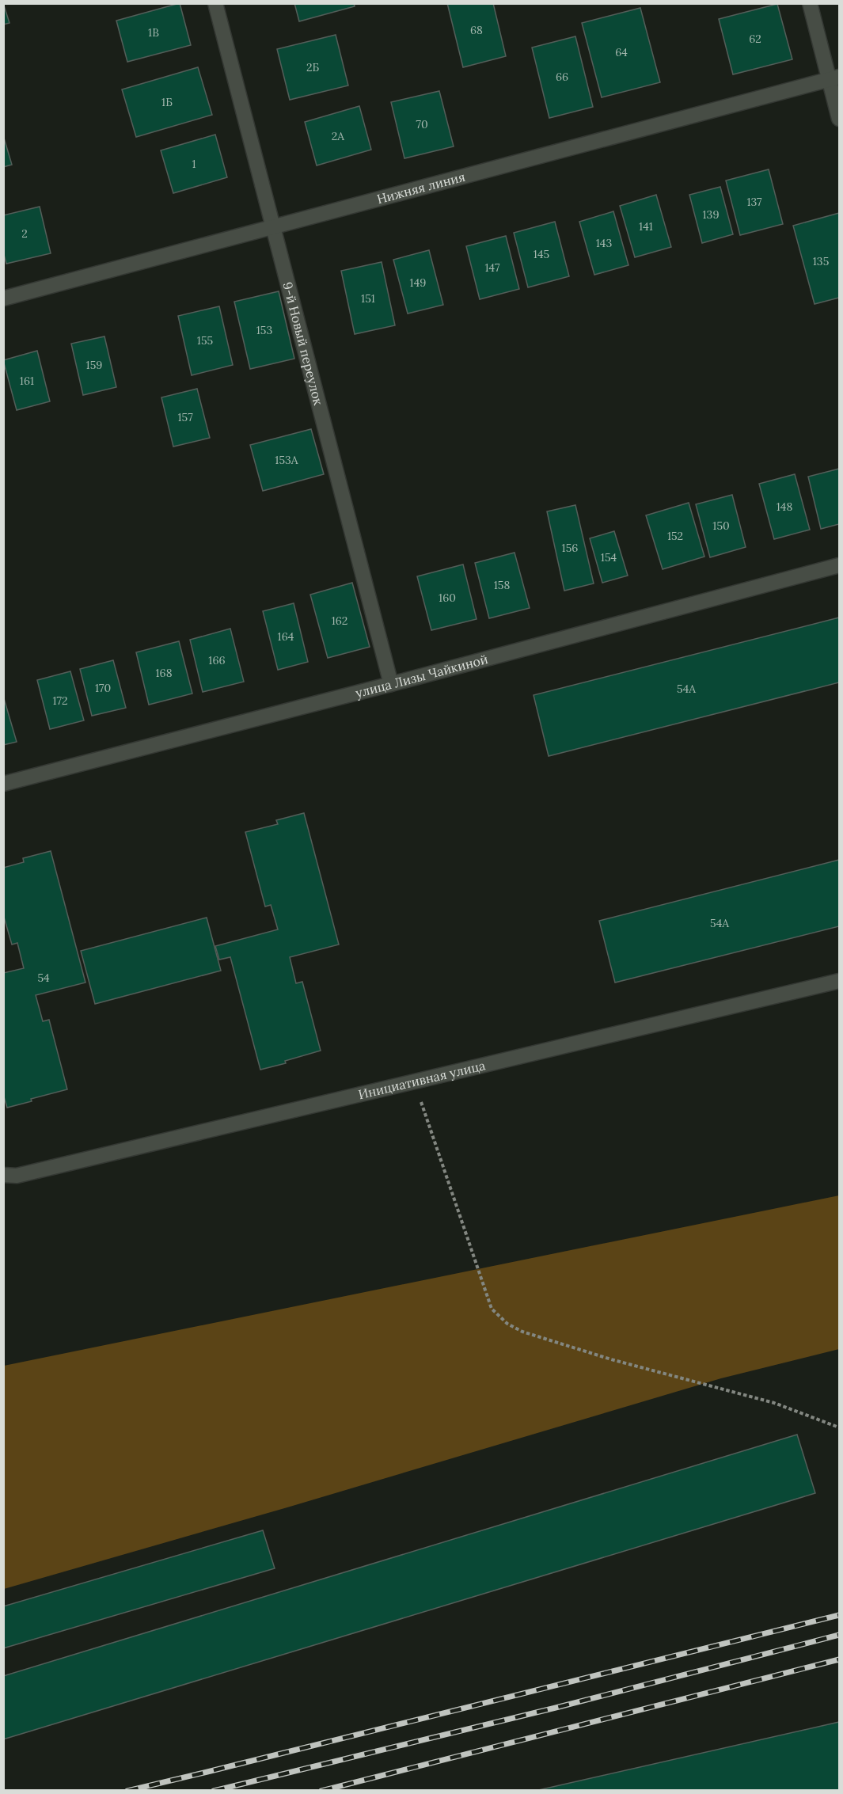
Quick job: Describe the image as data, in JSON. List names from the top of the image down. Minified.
{"streets":{"street":["Нижняя линия","9-й Новый переулок","улица Лизы Чайкиной","Инициативная улица"]},"crossings":[["Нижняя линия","9-й Новый переулок"],["9-й Новый переулок","улица Лизы Чайкиной"]],"house_numbers":["68","1В","62","64","2Б","66","1Б","70","2А","1","137","139","141","2","143","145","135","147","149","151","153","155","159","161","157","153А","148","150","152","156","154","158","160","162","164","166","168","170","54А","172","54А","54"]}
